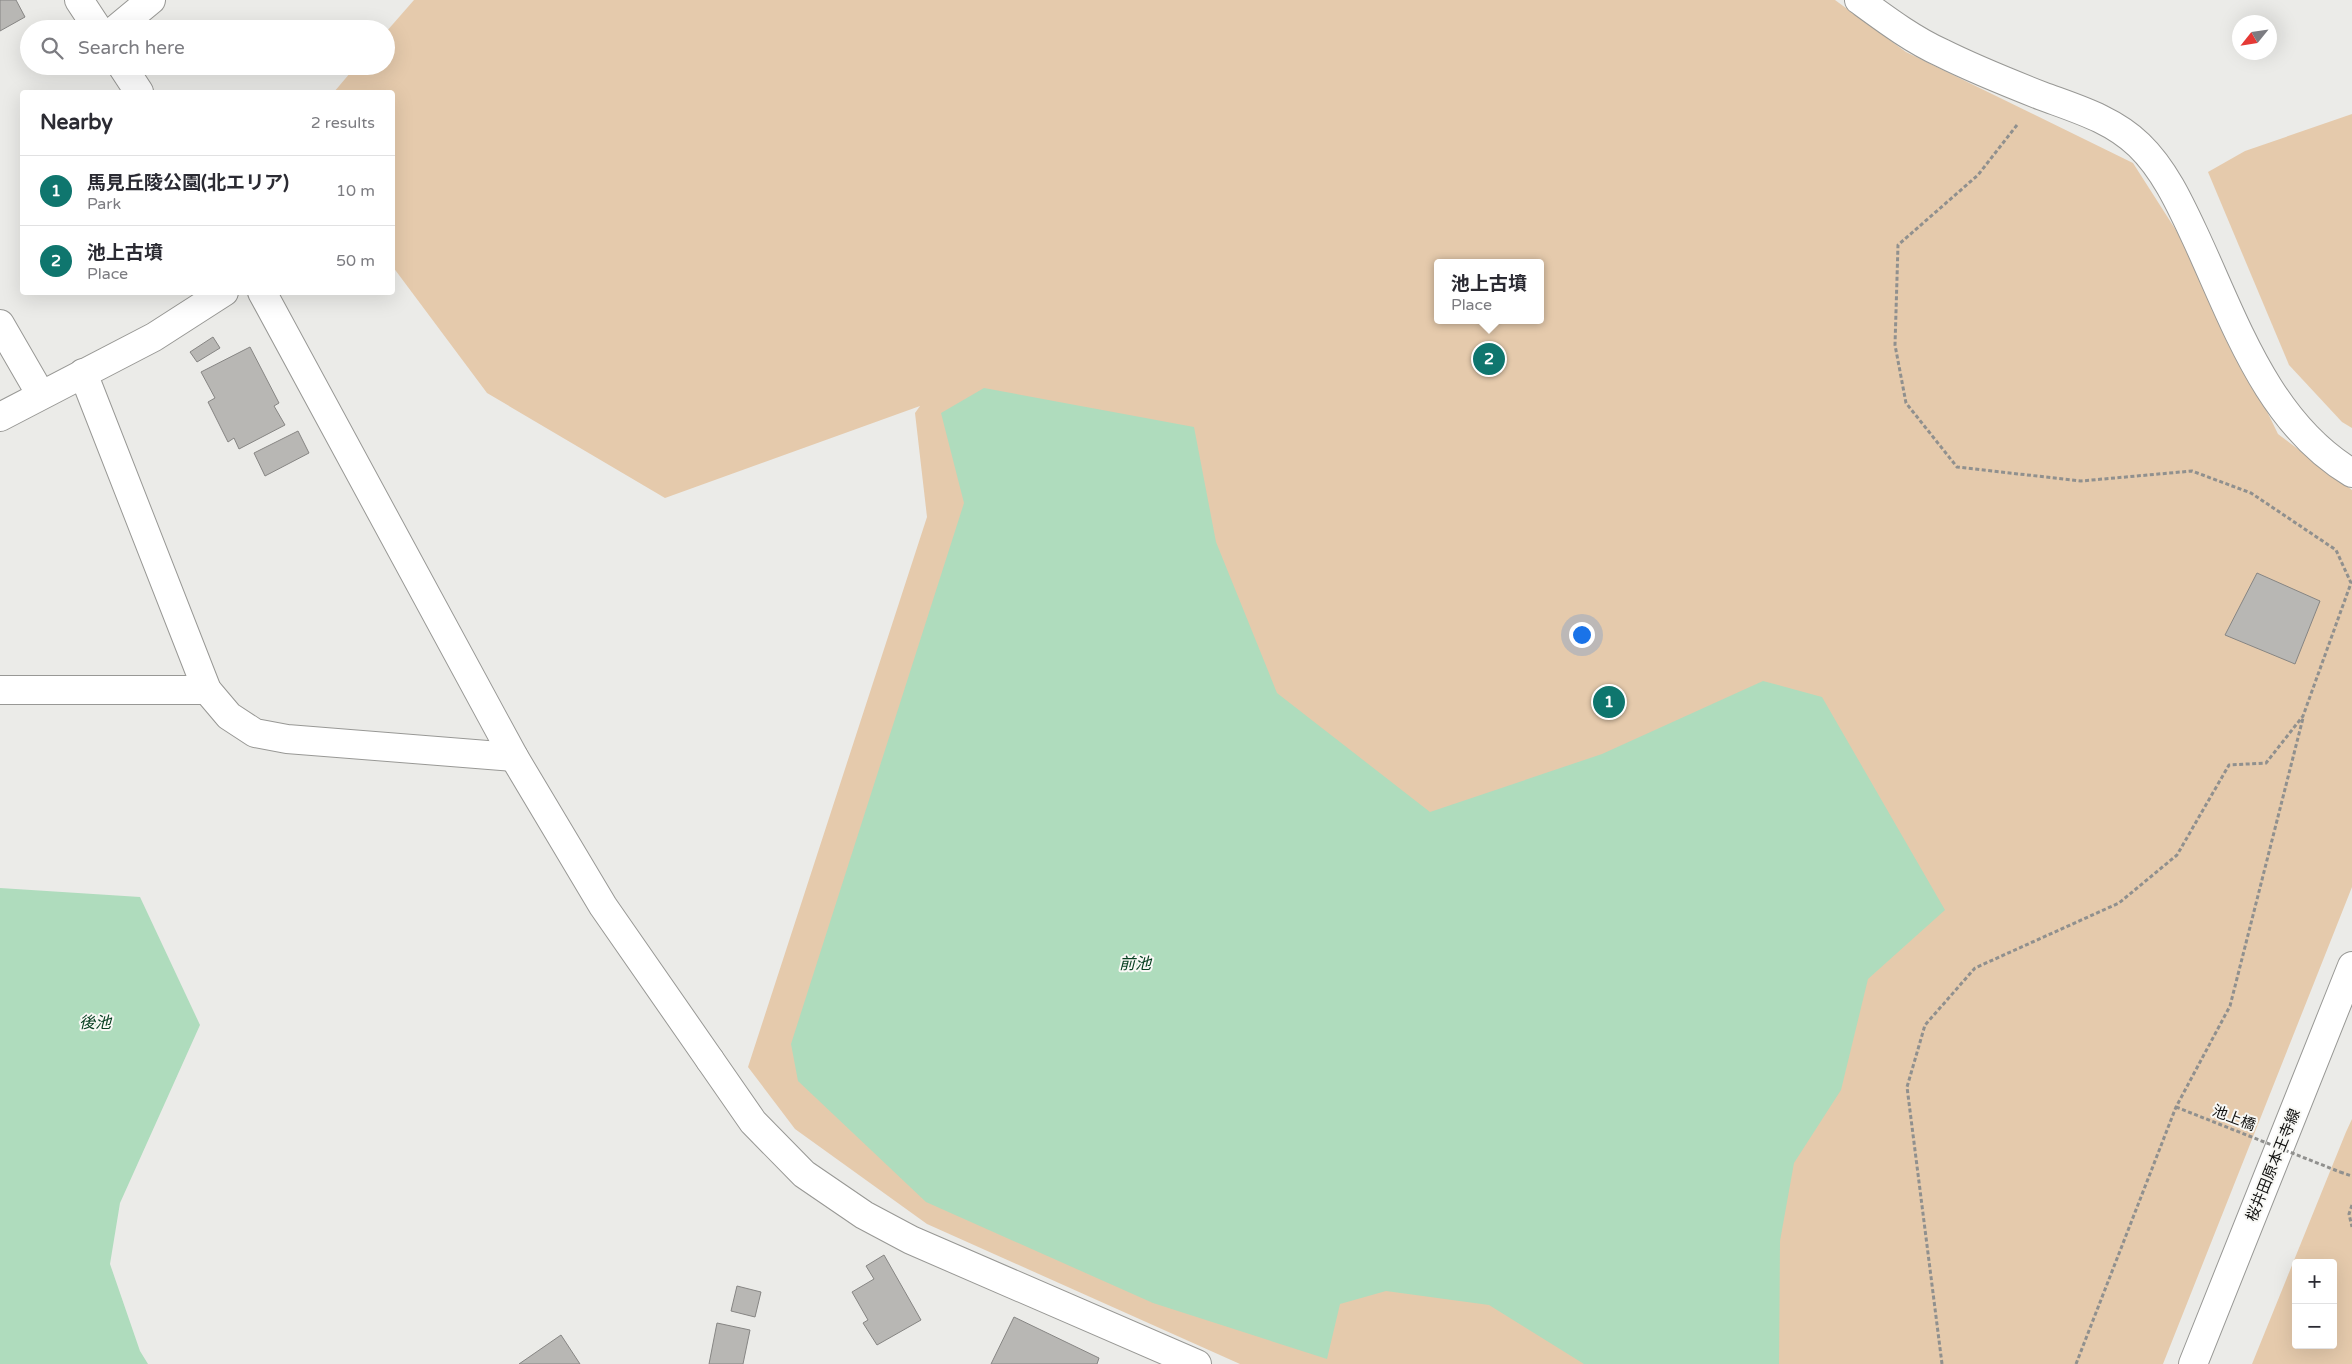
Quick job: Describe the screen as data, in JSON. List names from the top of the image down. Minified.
{"streets":{"street":["桜井田原本王寺線"],"path":["池上橋"]},"water":["前池","後池"],"north":"bottom left","page":{"search":"Search here","heading":["Nearby","2 results"],"list":[{"mark":"1","name":"馬見丘陵公園(北エリア)","note":"Park","value":"10 m"},{"mark":"2","name":"池上古墳","note":"Place","value":"50 m"}],"popup":["池上古墳","Place"],"pins":["2","1"],"map_buttons":["+","−"]}}
